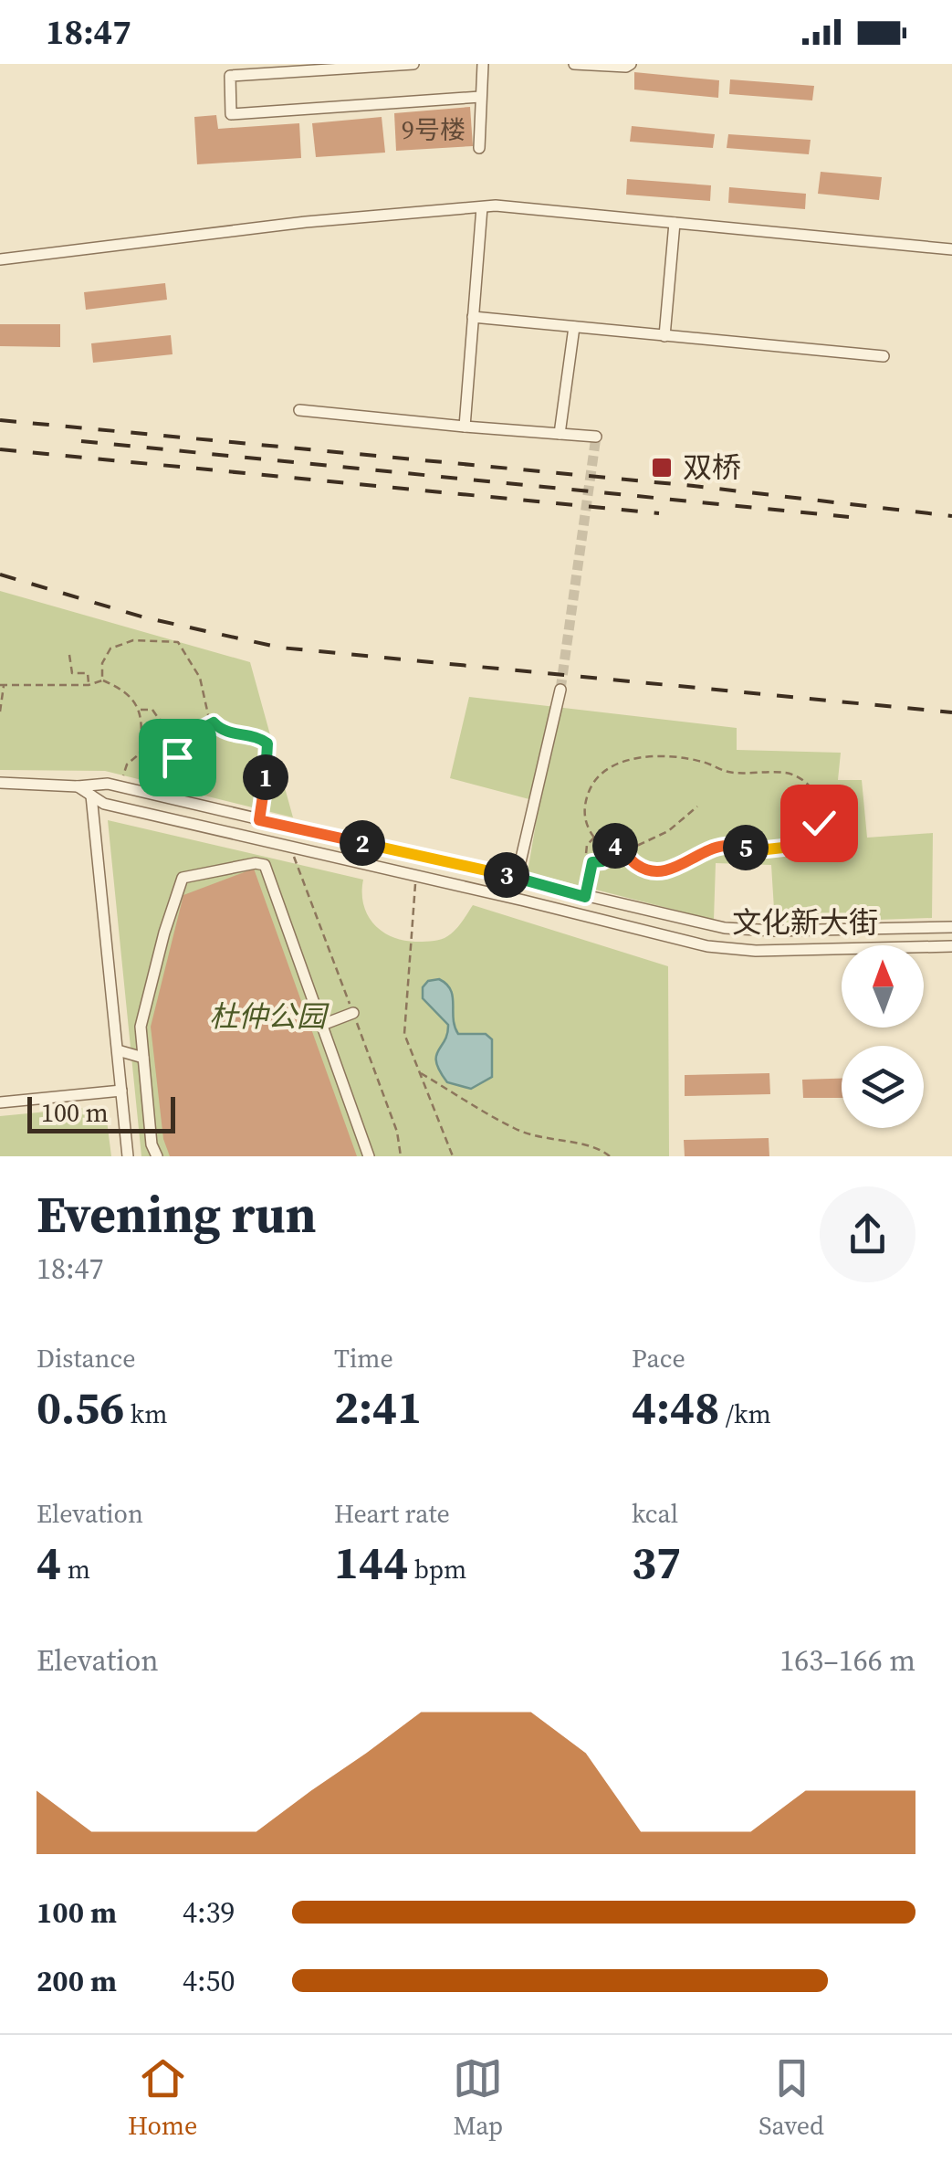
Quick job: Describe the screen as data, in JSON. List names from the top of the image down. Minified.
{"streets":{"street":["文化新大街"]},"parks":["杜仲公园"],"places":{"transit":["双桥"]},"house_numbers":["9号楼"],"scale_bar":"100 m","north":"top","page":{"status":"18:47","pins":["1","2","4","5","3"],"scale":"100 m","heading":["Evening run","18:47"],"stats":[["Distance","0.56 km"],["Time","2:41"],["Pace","4:48 /km"],["Elevation","4 m"],["Heart rate","144 bpm"],["kcal","37"]],"chart":["Elevation","163–166 m"],"list":[{"name":"100 m","note":"4:39"},{"name":"200 m","note":"4:50"}],"tabs":["Home","Map","Saved"]}}
